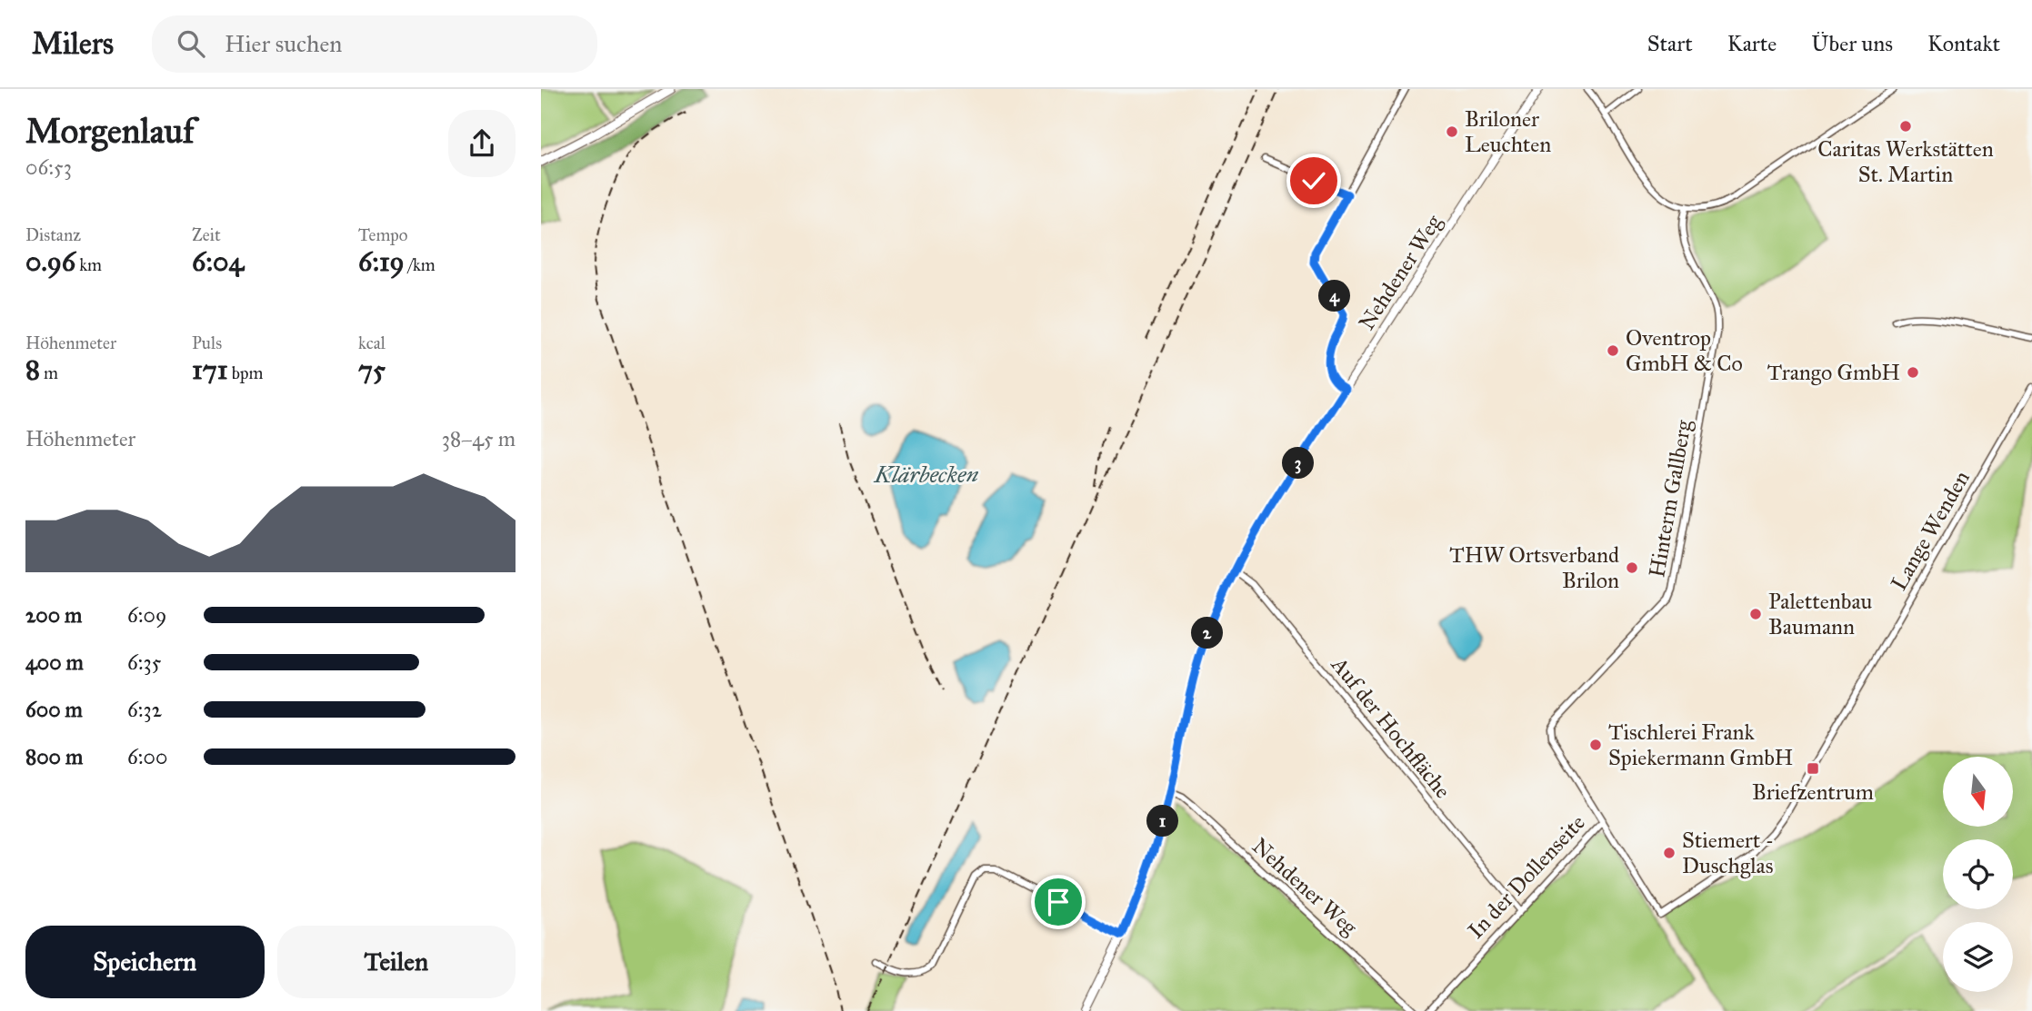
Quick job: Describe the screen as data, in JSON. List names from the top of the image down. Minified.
{"streets":{"street":["Nehdener Weg","Hinterm Gallberg","Lange Wenden","Auf der Hochfläche","In der Dollenseite"]},"crossings":[["Nehdener Weg","Auf der Hochfläche"],["Hinterm Gallberg","In der Dollenseite"],["Lange Wenden","In der Dollenseite"],["Auf der Hochfläche","In der Dollenseite"]],"water":["Klärbecken"],"places":{"other":["Caritas Werkstätten St. Martin","Briloner Leuchten","Oventrop GmbH & Co","Trango GmbH","THW Ortsverband Brilon","Palettenbau Baumann","Tischlerei Frank Spiekermann GmbH","Stiemert - Duschglas"],"transit":["Briefzentrum"]},"north":"bottom","page":{"header":"Milers","search":"Hier suchen","nav":["Start","Karte","Über uns","Kontakt"],"heading":["Morgenlauf","06:53"],"stats":[["Distanz","0.96 km"],["Zeit","6:04"],["Tempo","6:19 /km"],["Höhenmeter","8 m"],["Puls","171 bpm"],["kcal","75"]],"pins":["4","3","2","1"],"chart":["Höhenmeter","38–45 m"],"list":[{"name":"200 m","note":"6:09"},{"name":"400 m","note":"6:35"},{"name":"600 m","note":"6:32"},{"name":"800 m","note":"6:00"}],"buttons":["Speichern","Teilen"]}}
